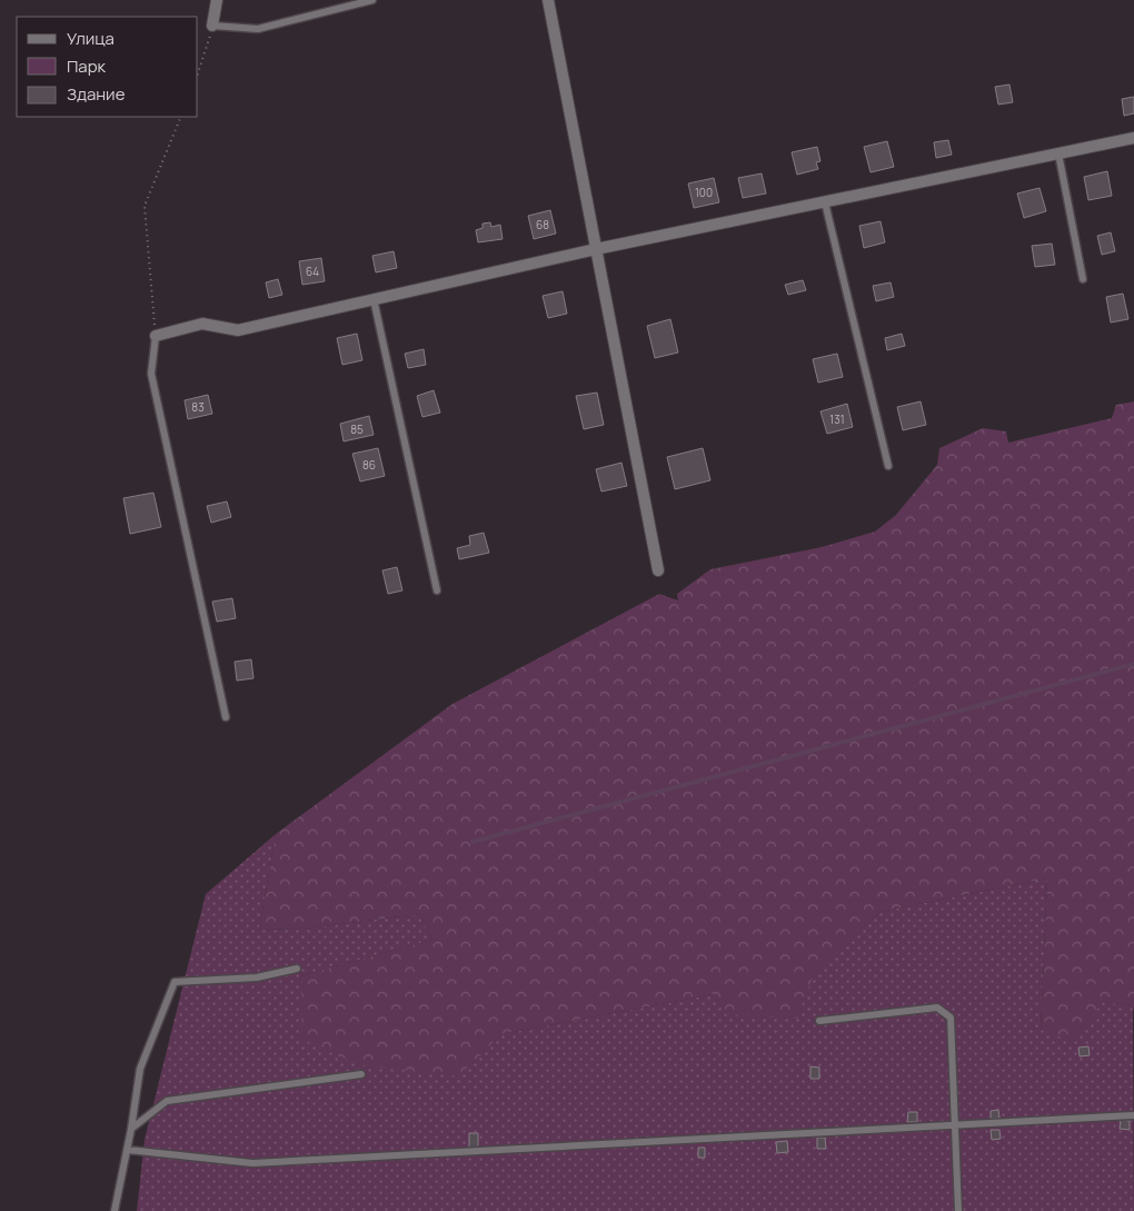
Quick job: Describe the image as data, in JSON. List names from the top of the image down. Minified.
{"house_numbers":["100","68","64","83","131","85","86"],"legend":["Улица","Парк","Здание"]}
